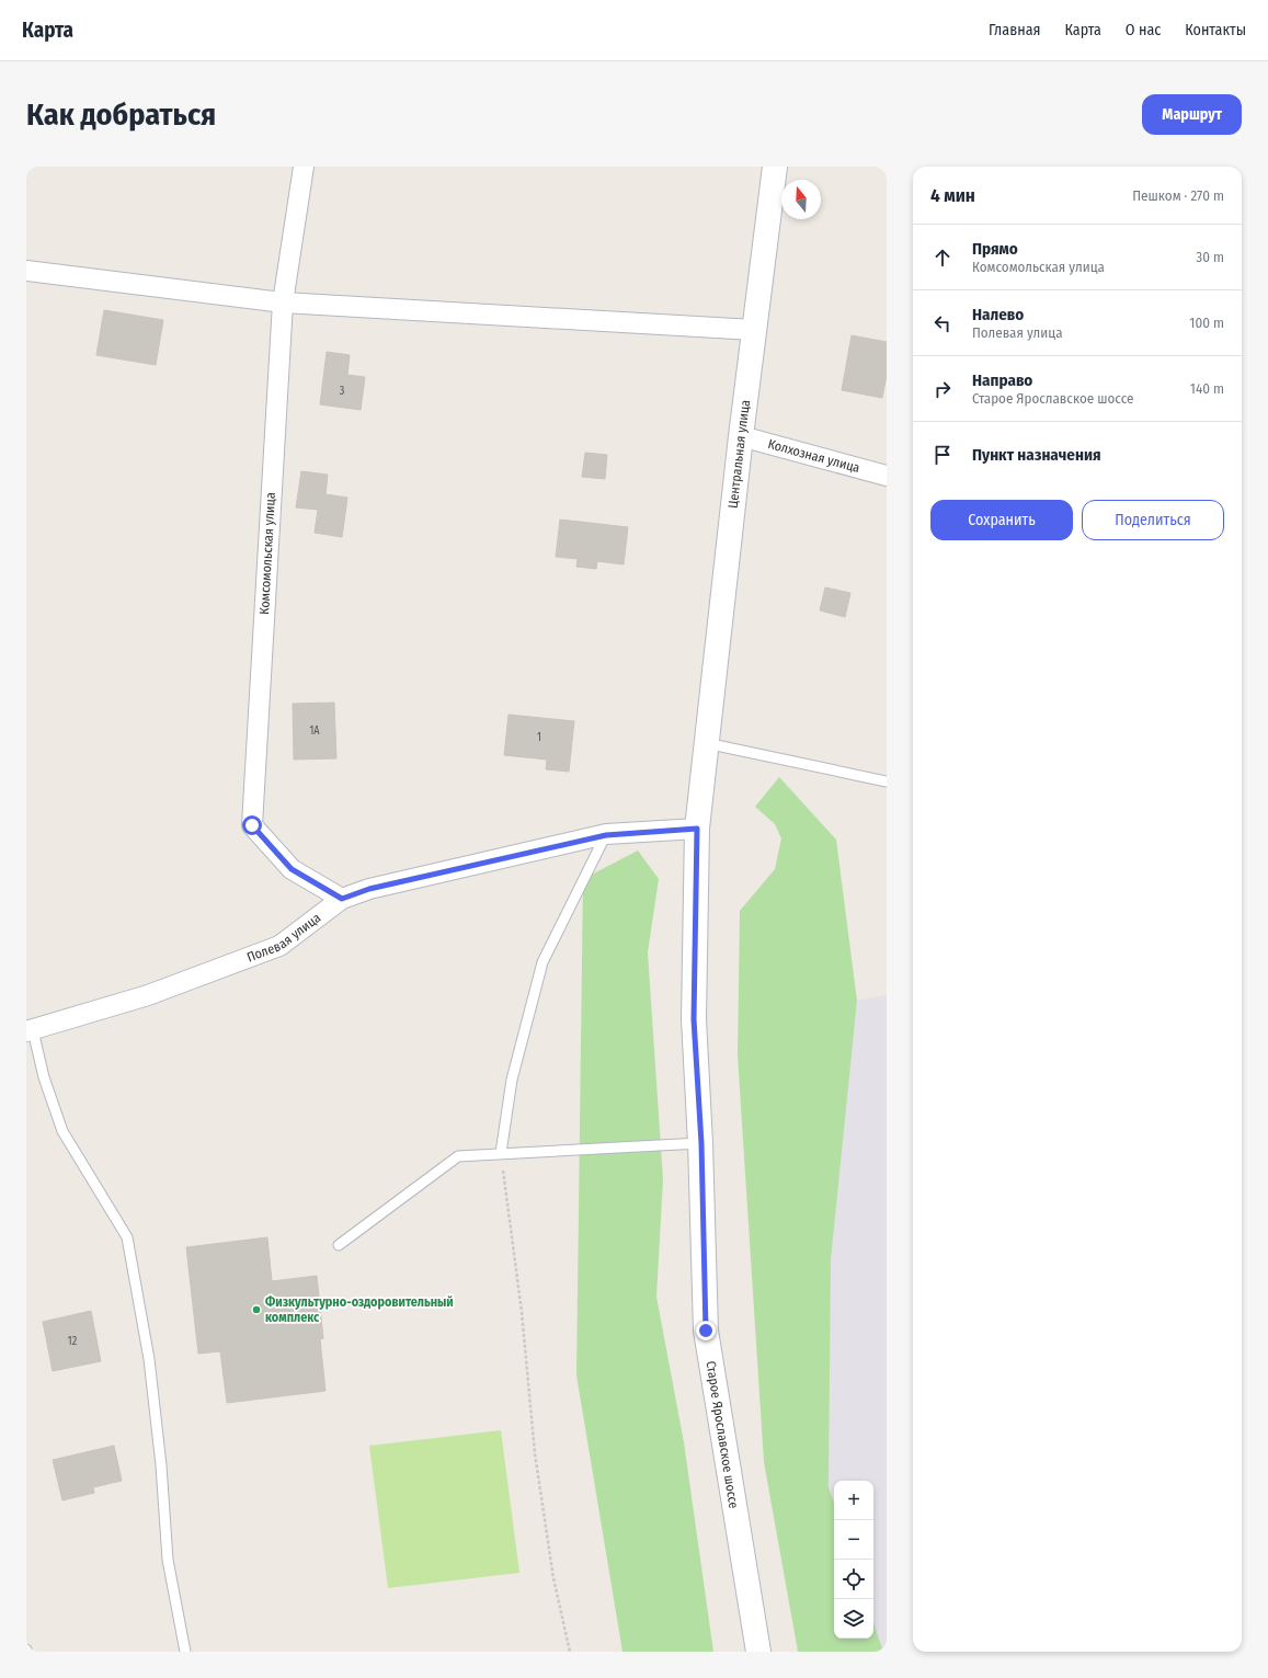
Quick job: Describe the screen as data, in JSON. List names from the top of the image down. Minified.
{"streets":{"main road":["Центральная улица","Старое Ярославское шоссе"],"street":["Колхозная улица","Комсомольская улица","Полевая улица"]},"crossings":[["Центральная улица","Колхозная улица"],["Центральная улица","Старое Ярославское шоссе"],["Комсомольская улица","Полевая улица"],["Полевая улица","Старое Ярославское шоссе"]],"places":["Физкультурно-оздоровительный комплекс"],"house_numbers":["3","1А","1","12"],"north":"top","page":{"header":"Карта","nav":["Главная","Карта","О нас","Контакты"],"buttons":["Маршрут",["Сохранить","Поделиться"]],"title":"Как добраться","heading":["4 мин","Пешком · 270 m"],"list":[["Прямо","Комсомольская улица","30 m"],["Налево","Полевая улица","100 m"],["Направо","Старое Ярославское шоссе","140 m"],"Пункт назначения"],"map_buttons":["+","−"]}}
